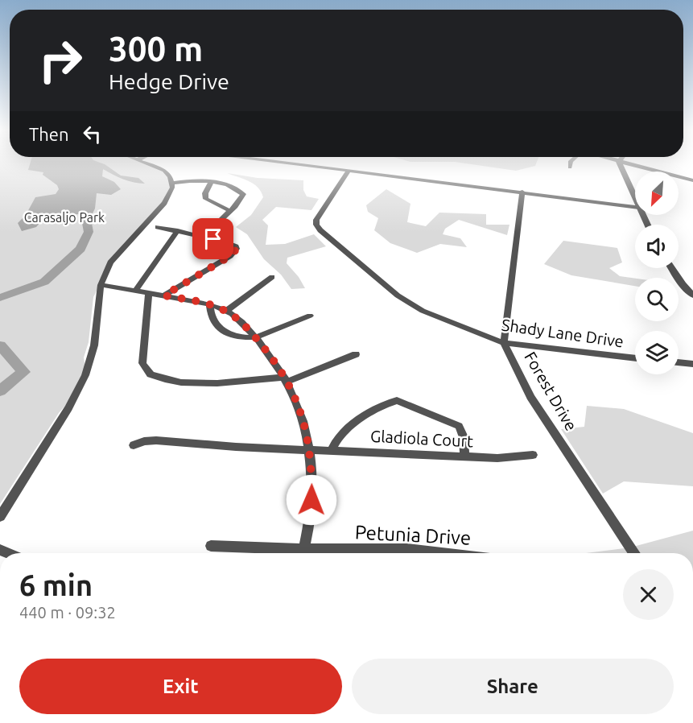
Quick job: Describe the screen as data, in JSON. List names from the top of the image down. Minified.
{"streets":{"street":["Shady Lane Drive","Forest Drive","Gladiola Court","Petunia Drive"]},"crossings":[["Shady Lane Drive","Forest Drive"]],"parks":["Carasaljo Park"],"north":"bottom left","page":{"turn":["300 m","Hedge Drive"],"then":"Then","heading":["6 min","440 m · 09:32"],"buttons":["Exit","Share"]}}
